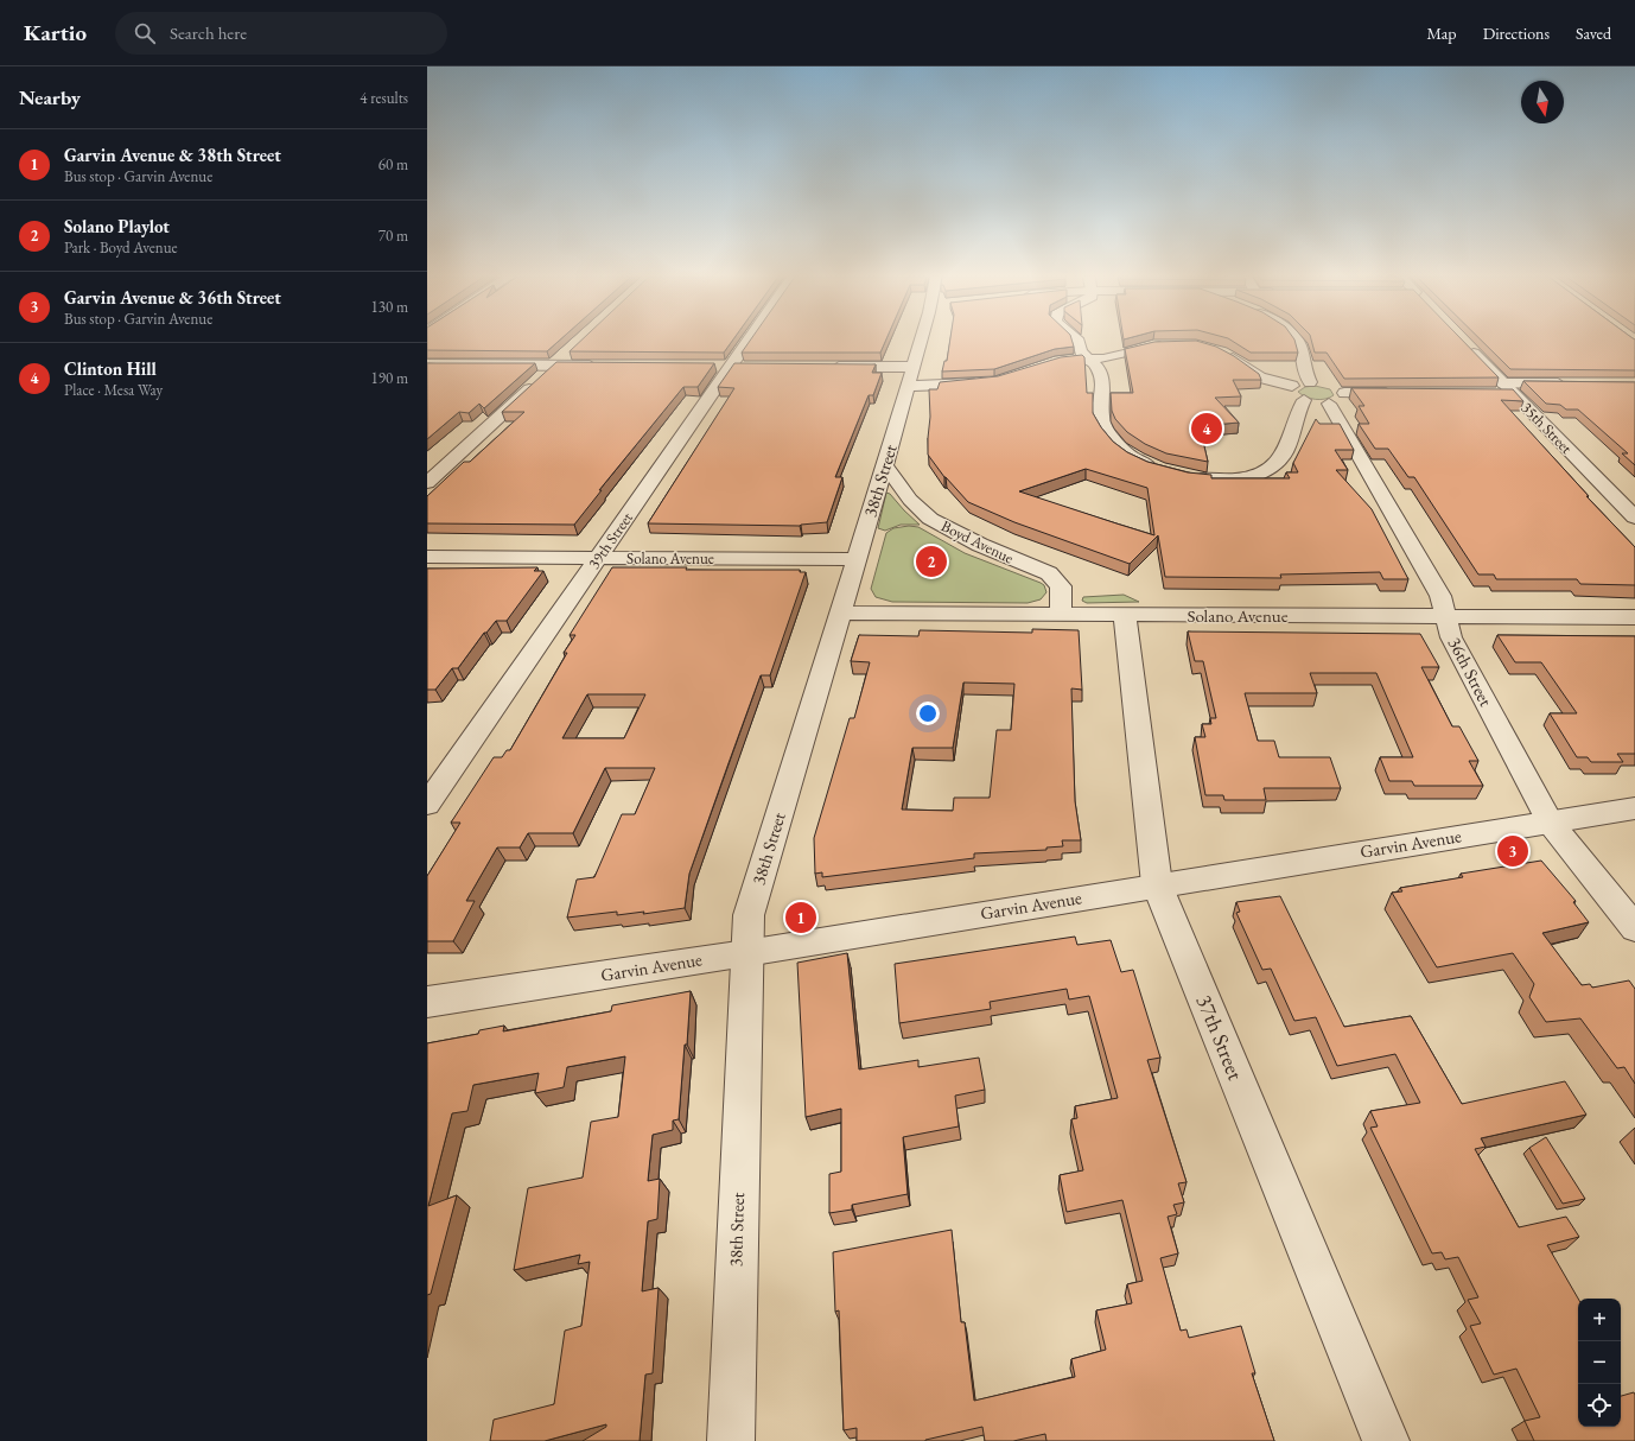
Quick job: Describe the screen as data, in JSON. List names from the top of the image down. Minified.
{"streets":{"street":["35th Street","38th Street","39th Street","Boyd Avenue","Solano Avenue","36th Street","Garvin Avenue","37th Street"]},"crossings":[["38th Street","Boyd Avenue"],["38th Street","Solano Avenue"],["38th Street","Garvin Avenue"],["39th Street","Solano Avenue"],["Boyd Avenue","Solano Avenue"],["Solano Avenue","36th Street"],["Solano Avenue","37th Street"],["36th Street","Garvin Avenue"],["Garvin Avenue","37th Street"]],"north":"bottom","page":{"header":"Kartio","search":"Search here","nav":["Map","Directions","Saved"],"heading":["Nearby","4 results"],"list":[{"mark":"1","name":"Garvin Avenue & 38th Street","note":"Bus stop · Garvin Avenue","value":"60 m"},{"mark":"2","name":"Solano Playlot","note":"Park · Boyd Avenue","value":"70 m"},{"mark":"3","name":"Garvin Avenue & 36th Street","note":"Bus stop · Garvin Avenue","value":"130 m"},{"mark":"4","name":"Clinton Hill","note":"Place · Mesa Way","value":"190 m"}],"pins":["4","2","3","1"],"map_buttons":["+","−"]}}
